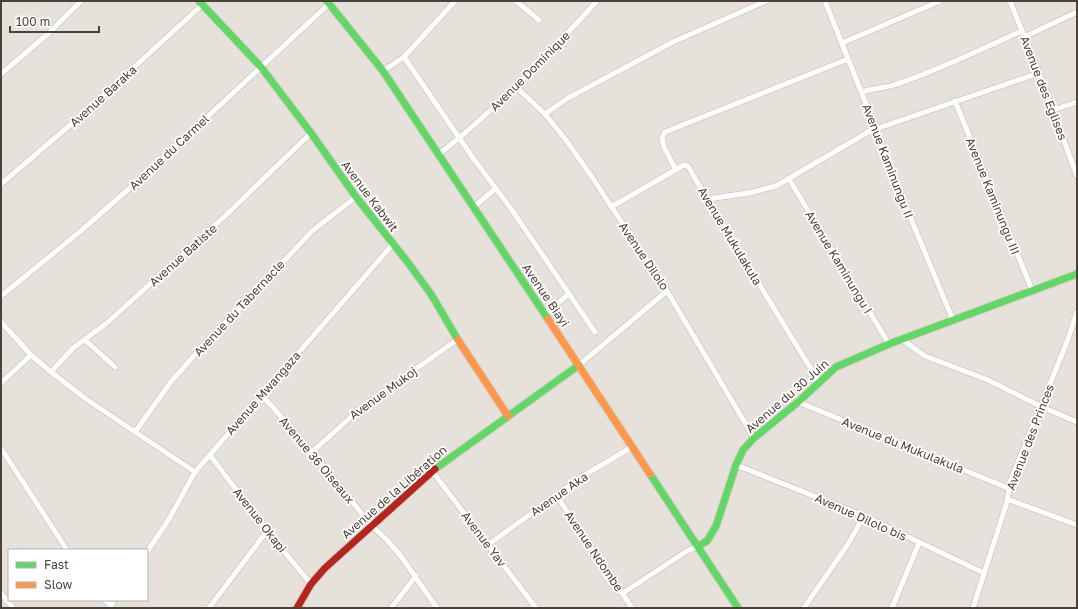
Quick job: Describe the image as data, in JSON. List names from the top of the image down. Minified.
{"streets":{"street":["Avenue Dominique","Avenue des Eglises","Avenue Baraka","Avenue du Carmel","Avenue Kaminungu II","Avenue Kabwit","Avenue Kaminungu III","Avenue Mukulakula","Avenue Batiste","Avenue Dilolo","Avenue Kaminungu I","Avenue Biayi","Avenue du Tabernacle","Avenue Mwangaza","Avenue Mukoj","Avenue du 30 Juin","Avenue des Princes","Avenue du Mukulakula","Avenue 36 Oiseaux","Avenue de la Libération","Avenue Aka","Avenue Dilolo bis","Avenue Okapi","Avenue Yav","Avenue Ndombe"]},"crossings":[["Avenue Dominique","Avenue Dilolo"],["Avenue Dominique","Avenue Biayi"],["Avenue Baraka","Avenue Kabwit"],["Avenue du Carmel","Avenue Kabwit"],["Avenue du Carmel","Avenue Biayi"],["Avenue Kaminungu II","Avenue du 30 Juin"],["Avenue Kabwit","Avenue Batiste"],["Avenue Kabwit","Avenue du Tabernacle"],["Avenue Kabwit","Avenue Mwangaza"],["Avenue Kabwit","Avenue Mukoj"],["Avenue Kabwit","Avenue de la Libération"],["Avenue Kaminungu III","Avenue du 30 Juin"],["Avenue Mukulakula","Avenue du 30 Juin"],["Avenue Dilolo","Avenue du 30 Juin"],["Avenue Kaminungu I","Avenue du 30 Juin"],["Avenue Biayi","Avenue du 30 Juin"],["Avenue Biayi","Avenue de la Libération"],["Avenue Biayi","Avenue Aka"],["Avenue Mwangaza","Avenue 36 Oiseaux"],["Avenue Mwangaza","Avenue Okapi"],["Avenue Mukoj","Avenue 36 Oiseaux"],["Avenue du 30 Juin","Avenue du Mukulakula"],["Avenue du 30 Juin","Avenue Dilolo bis"],["Avenue du 30 Juin","Avenue Ndombe"],["Avenue des Princes","Avenue du Mukulakula"],["Avenue des Princes","Avenue Dilolo bis"],["Avenue 36 Oiseaux","Avenue de la Libération"],["Avenue de la Libération","Avenue Okapi"],["Avenue de la Libération","Avenue Yav"],["Avenue Aka","Avenue Yav"],["Avenue Aka","Avenue Ndombe"]],"legend":["Fast","Slow"],"scale_bar":"100 m"}
